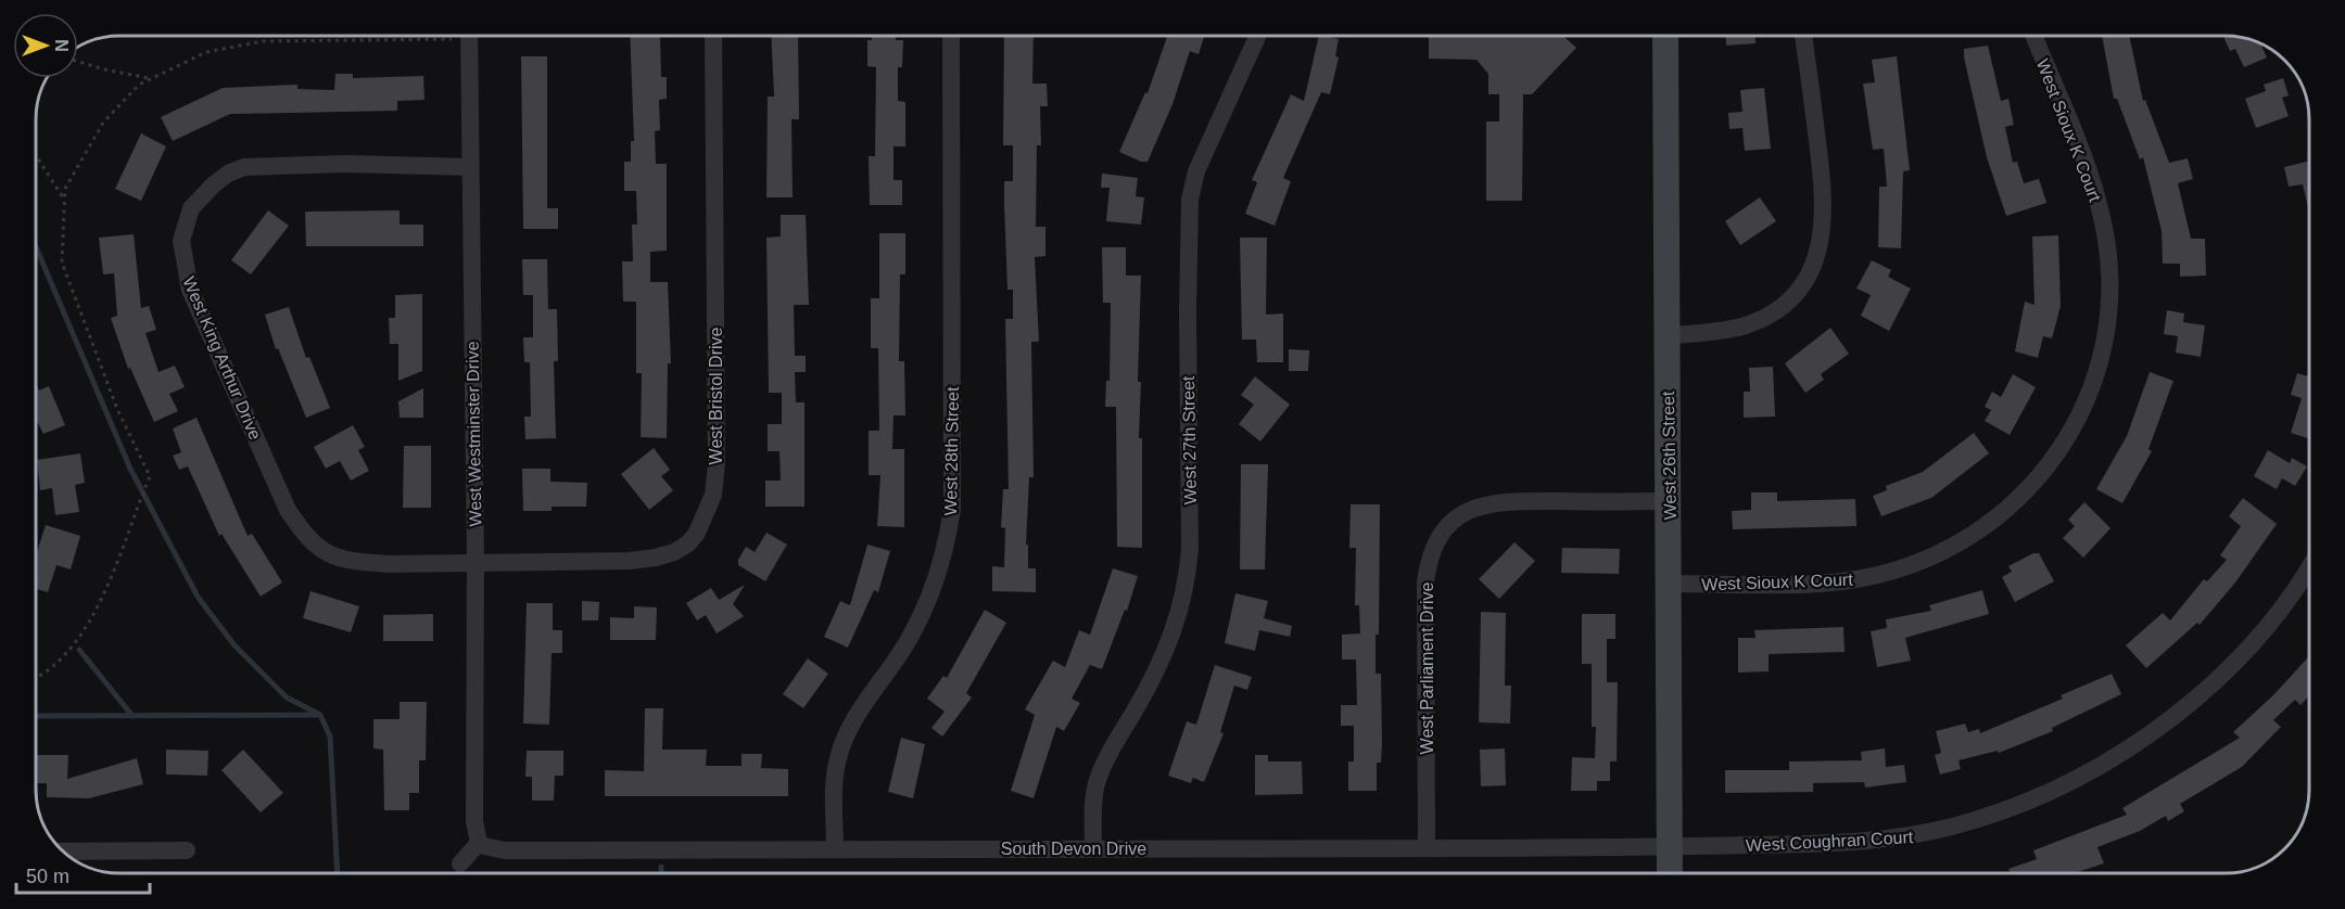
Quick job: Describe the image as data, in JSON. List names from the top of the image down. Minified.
{"streets":{"main road":["West 26th Street"],"street":["West Sioux K Court","West King Arthur Drive","West Bristol Drive","West Westminster Drive","West 27th Street","West 28th Street","West Parliament Drive","West Coughran Court","South Devon Drive"]},"crossings":[["West Sioux K Court","West 26th Street"],["West King Arthur Drive","West Bristol Drive"],["West King Arthur Drive","West Westminster Drive"],["West Bristol Drive","West Westminster Drive"],["West Westminster Drive","South Devon Drive"],["West 27th Street","South Devon Drive"],["West 28th Street","South Devon Drive"],["West 26th Street","West Parliament Drive"],["West 26th Street","West Coughran Court"],["West 26th Street","South Devon Drive"],["West Parliament Drive","South Devon Drive"],["West Coughran Court","South Devon Drive"]],"scale_bar":"50 m","north":"right"}
